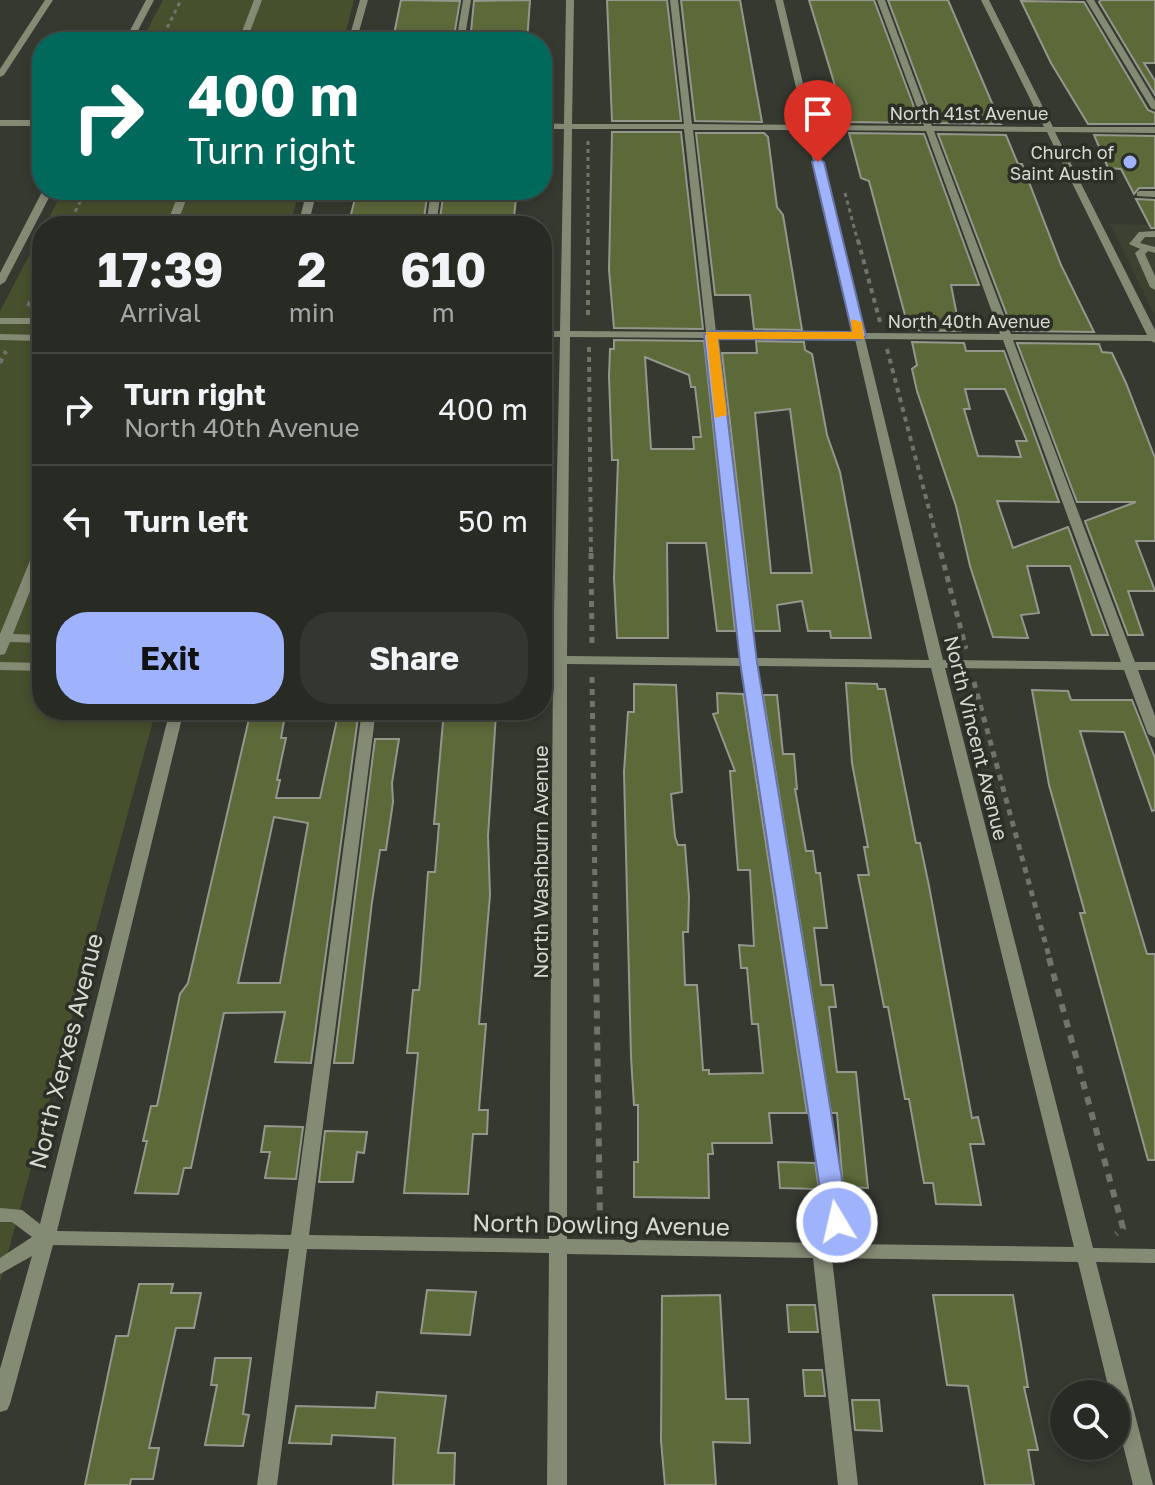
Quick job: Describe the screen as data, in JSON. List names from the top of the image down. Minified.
{"streets":{"street":["North 41st Avenue","North 40th Avenue","North Vincent Avenue","North Washburn Avenue","North Xerxes Avenue","North Dowling Avenue"]},"crossings":[["North 41st Avenue","North Vincent Avenue"],["North 41st Avenue","North Washburn Avenue"],["North 40th Avenue","North Vincent Avenue"],["North 40th Avenue","North Washburn Avenue"],["North Vincent Avenue","North Dowling Avenue"],["North Washburn Avenue","North Dowling Avenue"],["North Xerxes Avenue","North Dowling Avenue"]],"places":["Church of Saint Austin"],"page":{"turn":["400 m","Turn right"],"eta":["17:39","Arrival","2","min","610","m"],"list":[{"name":"Turn right","note":"North 40th Avenue","value":"400 m"},{"name":"Turn left","value":"50 m"}],"buttons":["Exit","Share"]}}
